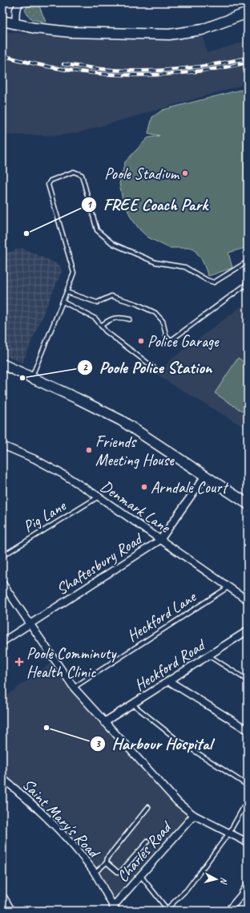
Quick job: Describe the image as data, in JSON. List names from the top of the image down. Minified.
{"streets":{"street":["Denmark Lane","Shaftesbury Road","Heckford Road","Saint Mary's Road","Charles Road"],"lane":["Pig Lane","Heckford Lane"]},"crossings":[["Denmark Lane","Pig Lane"],["Denmark Lane","Shaftesbury Road"],["Denmark Lane","Heckford Lane"],["Saint Mary's Road","Charles Road"]],"places":{"other":["Poole Stadium","FREE Coach Park","Police Garage","Poole Police Station","Friends Meeting House","Arndale Court","Harbour Hospital"],"health":["Poole Comminuty Health Clinic"]},"north":"right"}
